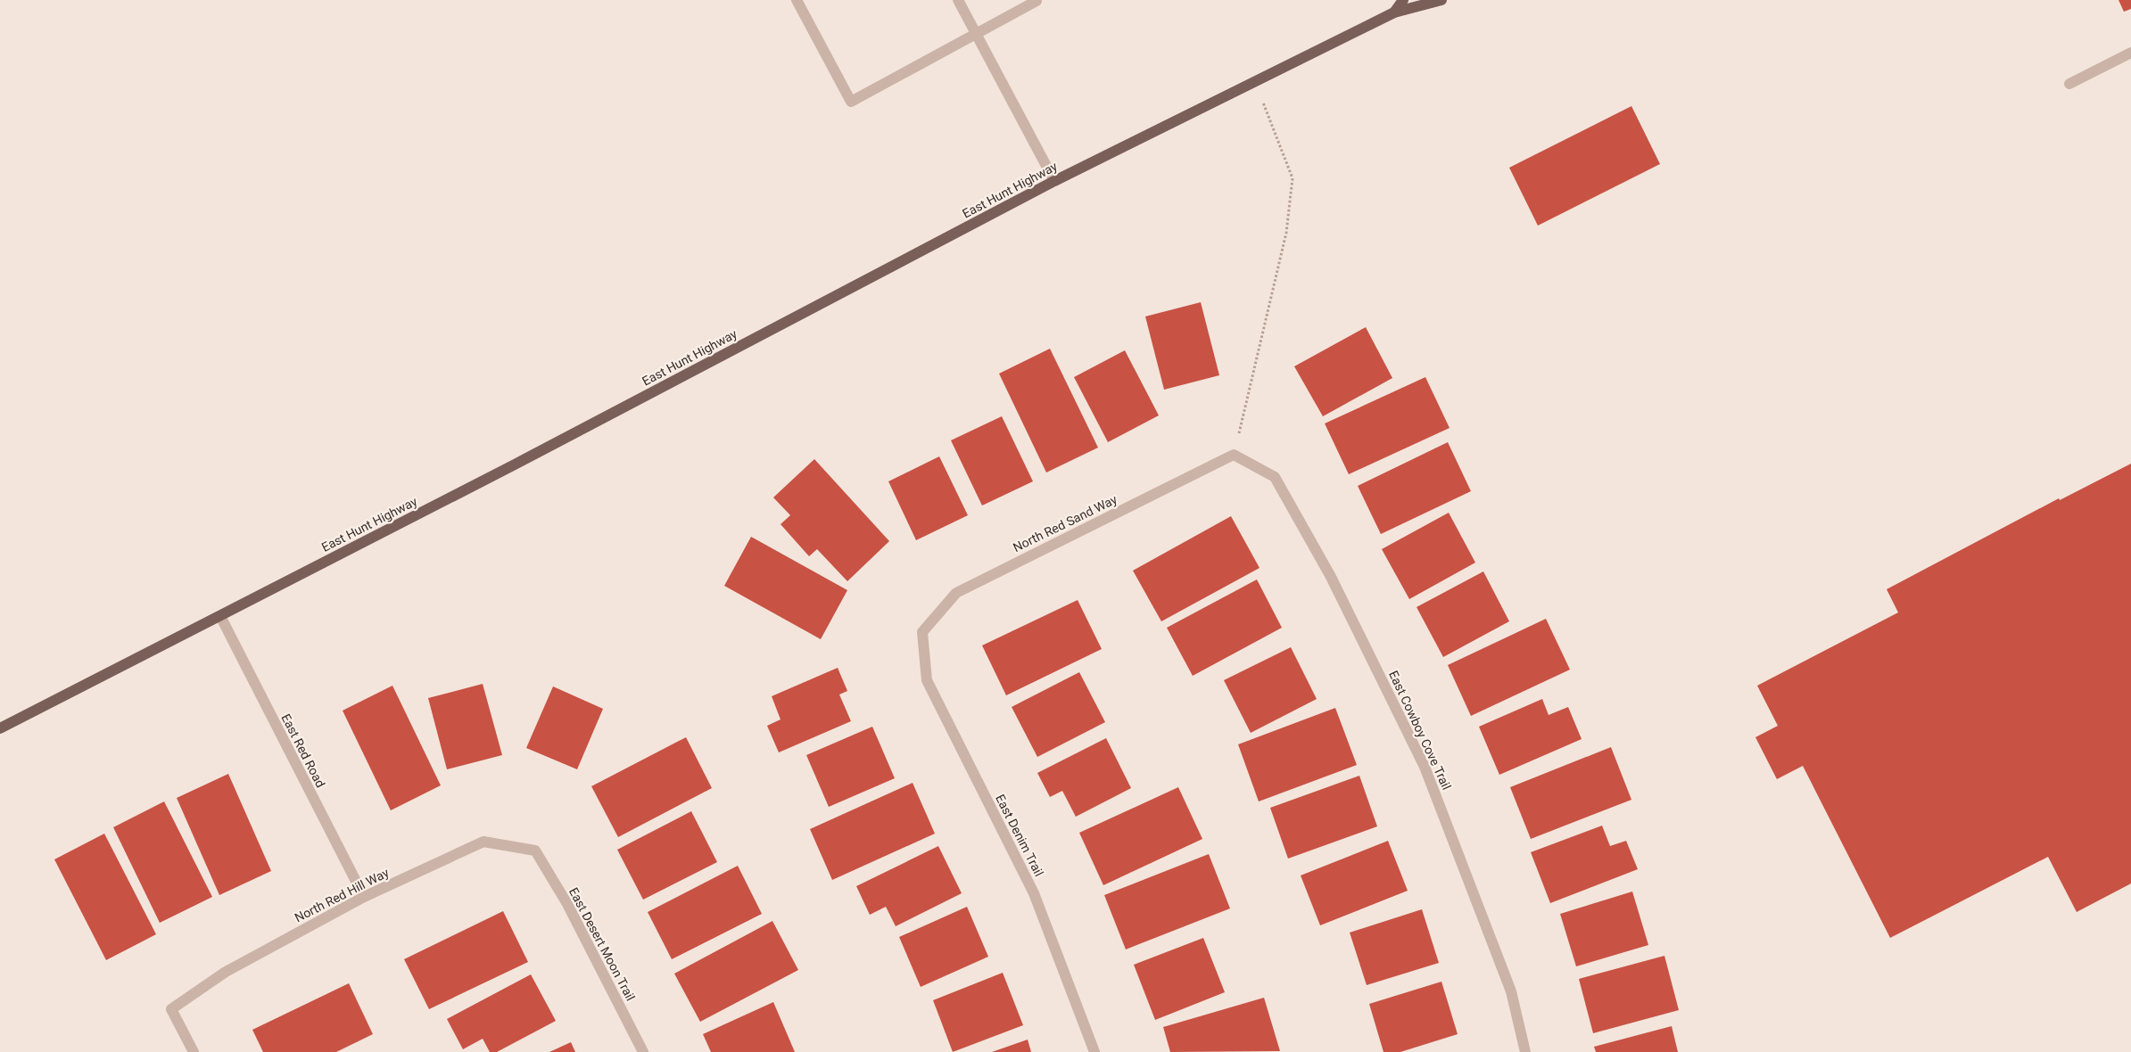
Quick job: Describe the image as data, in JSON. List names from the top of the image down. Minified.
{"streets":{"main road":["East Hunt Highway"],"street":["North Red Sand Way","East Cowboy Cove Trail","East Red Road","East Denim Trail","North Red Hill Way","East Desert Moon Trail"]},"crossings":[["East Hunt Highway","East Red Road"],["North Red Sand Way","East Cowboy Cove Trail"],["North Red Sand Way","East Denim Trail"],["East Red Road","North Red Hill Way"],["North Red Hill Way","East Desert Moon Trail"]]}
